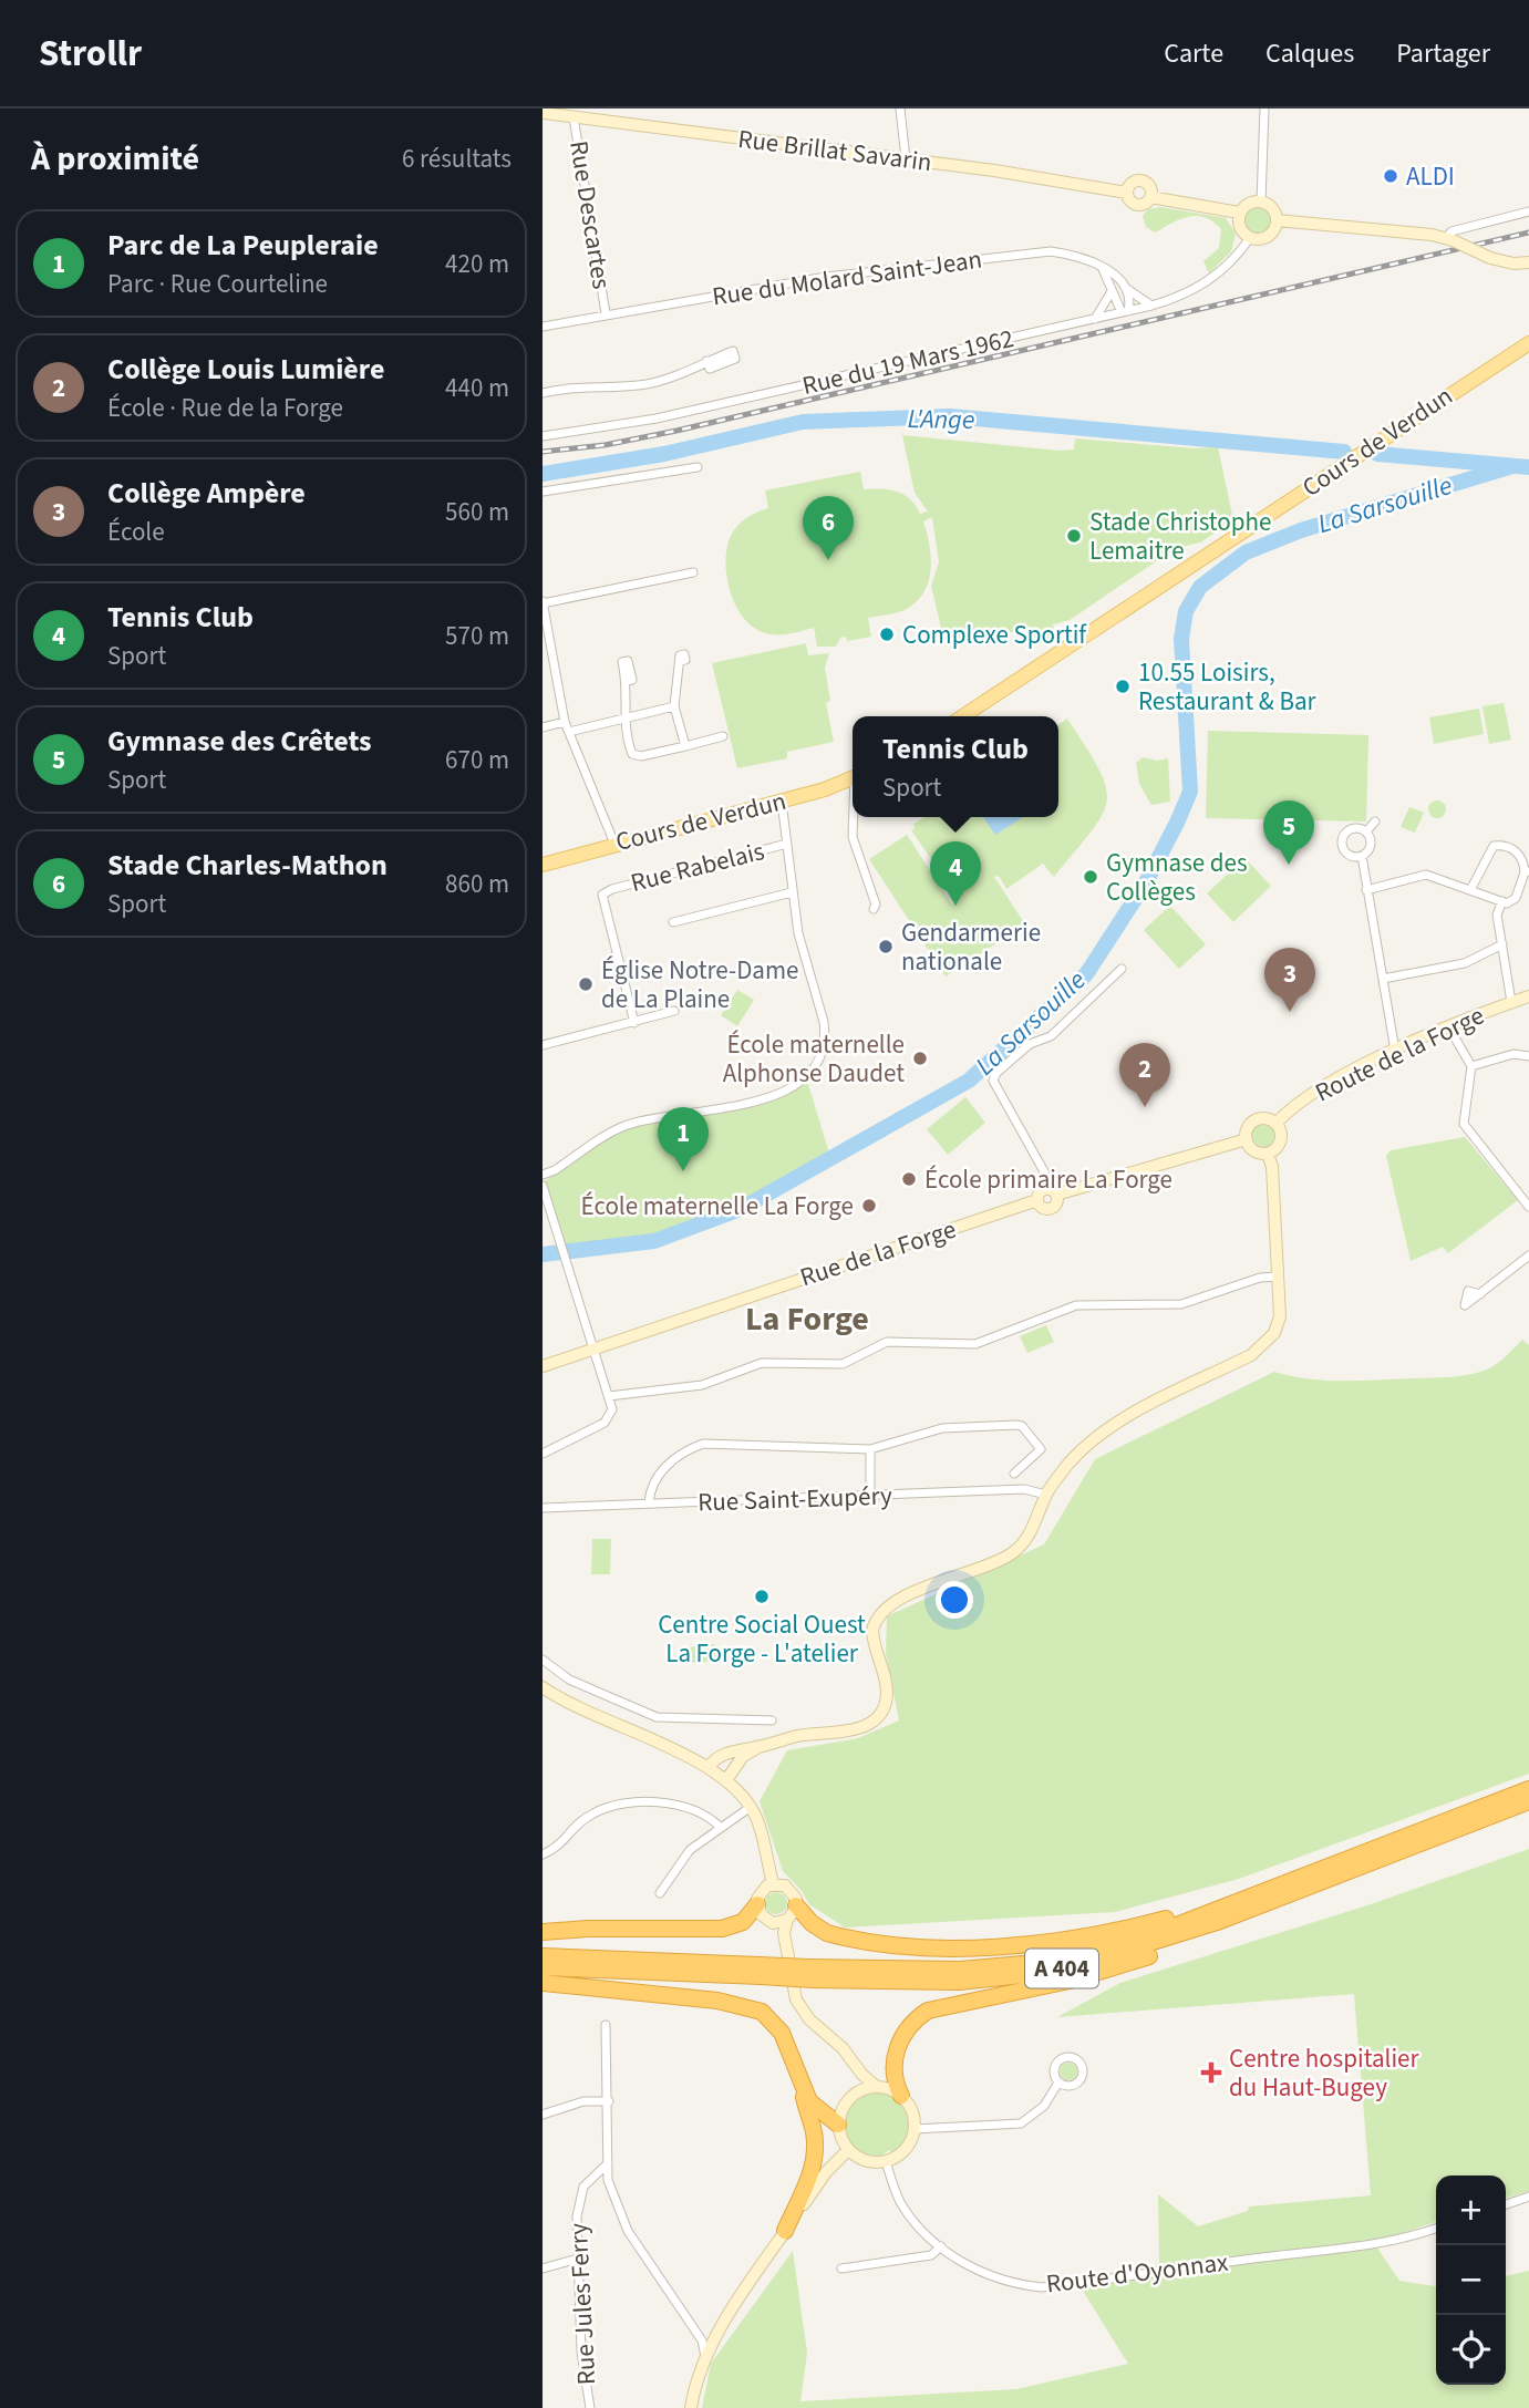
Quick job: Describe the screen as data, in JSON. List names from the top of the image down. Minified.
{"streets":{"highway":["A 404"],"main road":["Rue Brillat Savarin","Cours de Verdun","Route de la Forge","Rue de la Forge"],"street":["Rue Descartes","Rue du Molard Saint-Jean","Rue du 19 Mars 1962","Rue Rabelais","Rue Saint-Exupéry","Route d'Oyonnax","Rue Jules Ferry"]},"crossings":[["Rue Brillat Savarin","Rue Descartes"],["Rue Brillat Savarin","Rue du 19 Mars 1962"],["Rue Descartes","Rue du Molard Saint-Jean"]],"districts":["La Forge"],"water":["L'Ange","La Sarsouille"],"places":{"other":["ALDI","Stade Christophe Lemaitre","Complexe Sportif","10.55 Loisirs, Restaurant & Bar","Gymnase des Collèges","Gendarmerie nationale","Église Notre-Dame de La Plaine","École maternelle Alphonse Daudet","École primaire La Forge","École maternelle La Forge","Centre Social Ouest La Forge - L'atelier"],"health":["Centre hospitalier du Haut-Bugey"]},"page":{"header":"Strollr","nav":["Carte","Calques","Partager"],"heading":["À proximité","6 résultats"],"list":[{"mark":"1","name":"Parc de La Peupleraie","note":"Parc · Rue Courteline","value":"420 m"},{"mark":"2","name":"Collège Louis Lumière","note":"École · Rue de la Forge","value":"440 m"},{"mark":"3","name":"Collège Ampère","note":"École","value":"560 m"},{"mark":"4","name":"Tennis Club","note":"Sport","value":"570 m"},{"mark":"5","name":"Gymnase des Crêtets","note":"Sport","value":"670 m"},{"mark":"6","name":"Stade Charles-Mathon","note":"Sport","value":"860 m"}],"pins":["6","5","4","3","2","1"],"popup":["Tennis Club","Sport"],"map_buttons":["+","−"]}}
